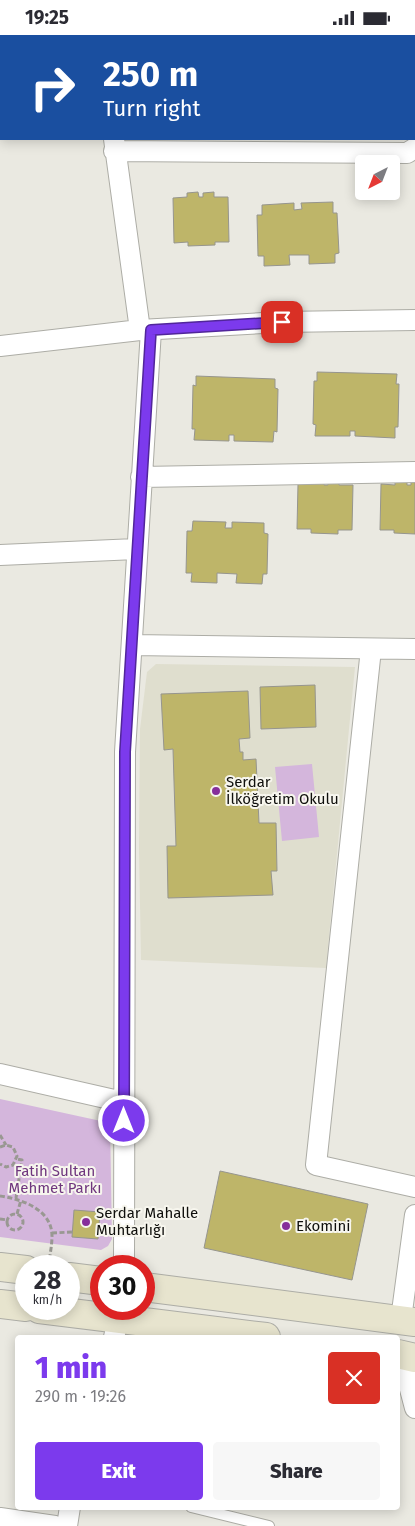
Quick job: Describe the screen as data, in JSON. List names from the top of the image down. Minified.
{"parks":["Fatih Sultan Mehmet Parkı"],"places":["Serdar İlköğretim Okulu","Serdar Mahalle Muhtarlığı","Ekomini"],"north":"bottom left","page":{"status":"19:25","turn":["250 m","Turn right"],"speed":"28 km/h","limit":"30","heading":["1 min","290 m · 19:26"],"buttons":["Exit","Share"]}}
